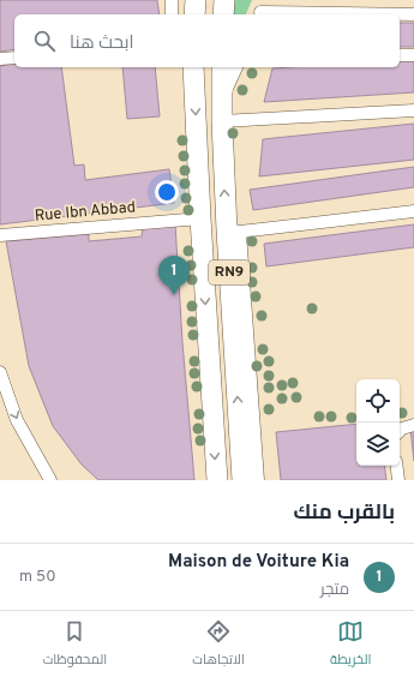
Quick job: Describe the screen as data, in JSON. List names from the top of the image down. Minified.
{"streets":{"main road":["RN9"],"street":["Rue Ibn Abbad"]},"crossings":[["Rue Ibn Abbad","RN9"]],"page":{"search":"ابحث هنا","pins":"1","heading":"بالقرب منك","list":[{"mark":"1","name":"Maison de Voiture Kia","note":"متجر","value":"50 m"}],"nav":["الخريطة","الاتجاهات","المحفوظات"]}}
